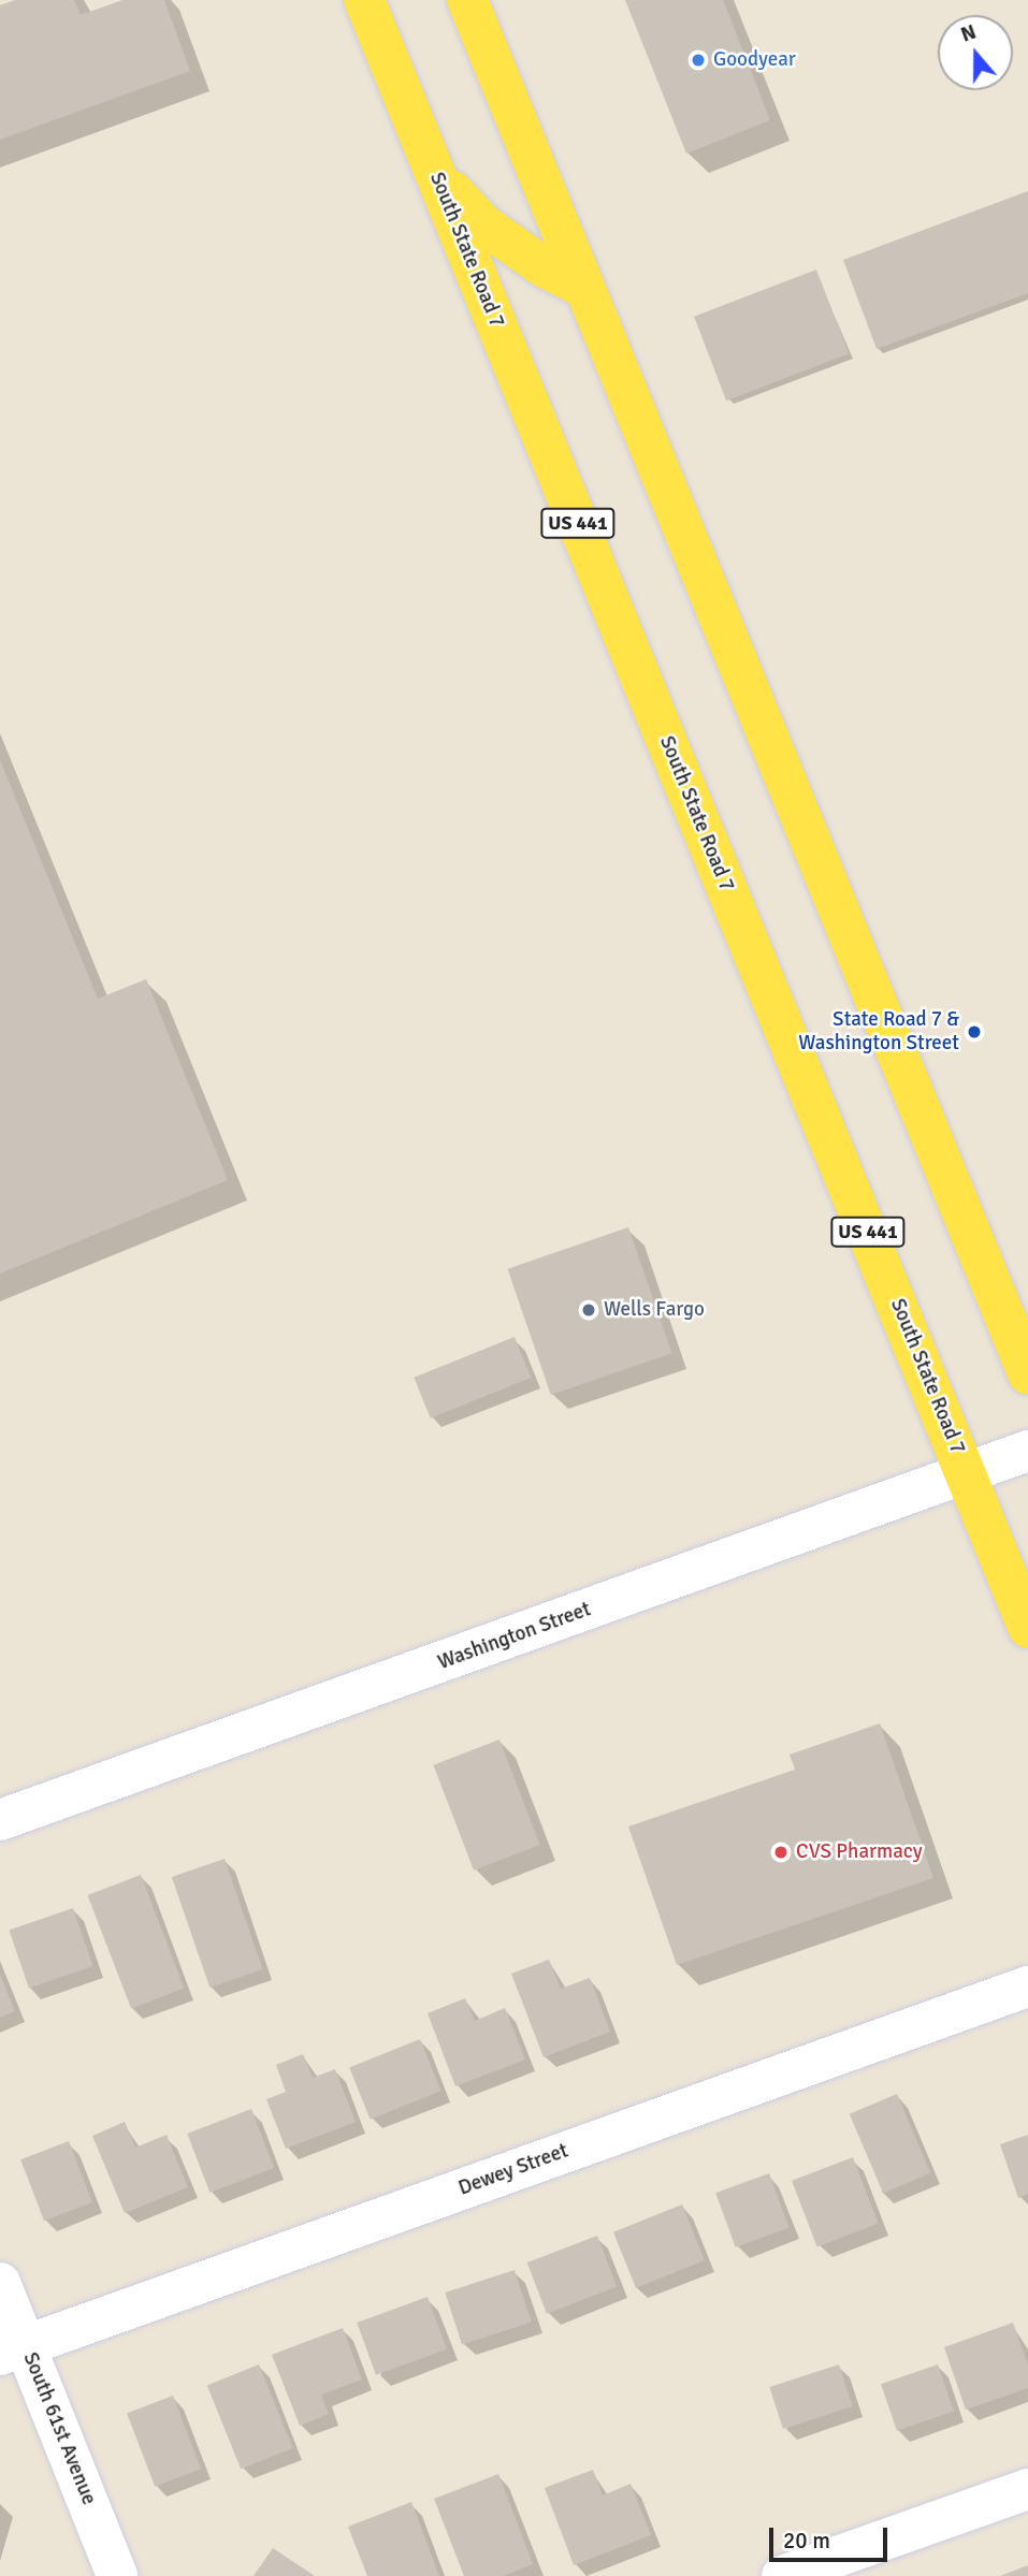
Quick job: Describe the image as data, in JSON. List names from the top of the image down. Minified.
{"streets":{"main road":["South State Road 7","US 441"],"street":["Washington Street","Dewey Street","South 61st Avenue"]},"crossings":[["South State Road 7","Washington Street"],["Dewey Street","South 61st Avenue"]],"places":["Goodyear","State Road 7 & Washington Street","Wells Fargo","CVS Pharmacy"],"scale_bar":"20 m","north":"top"}
